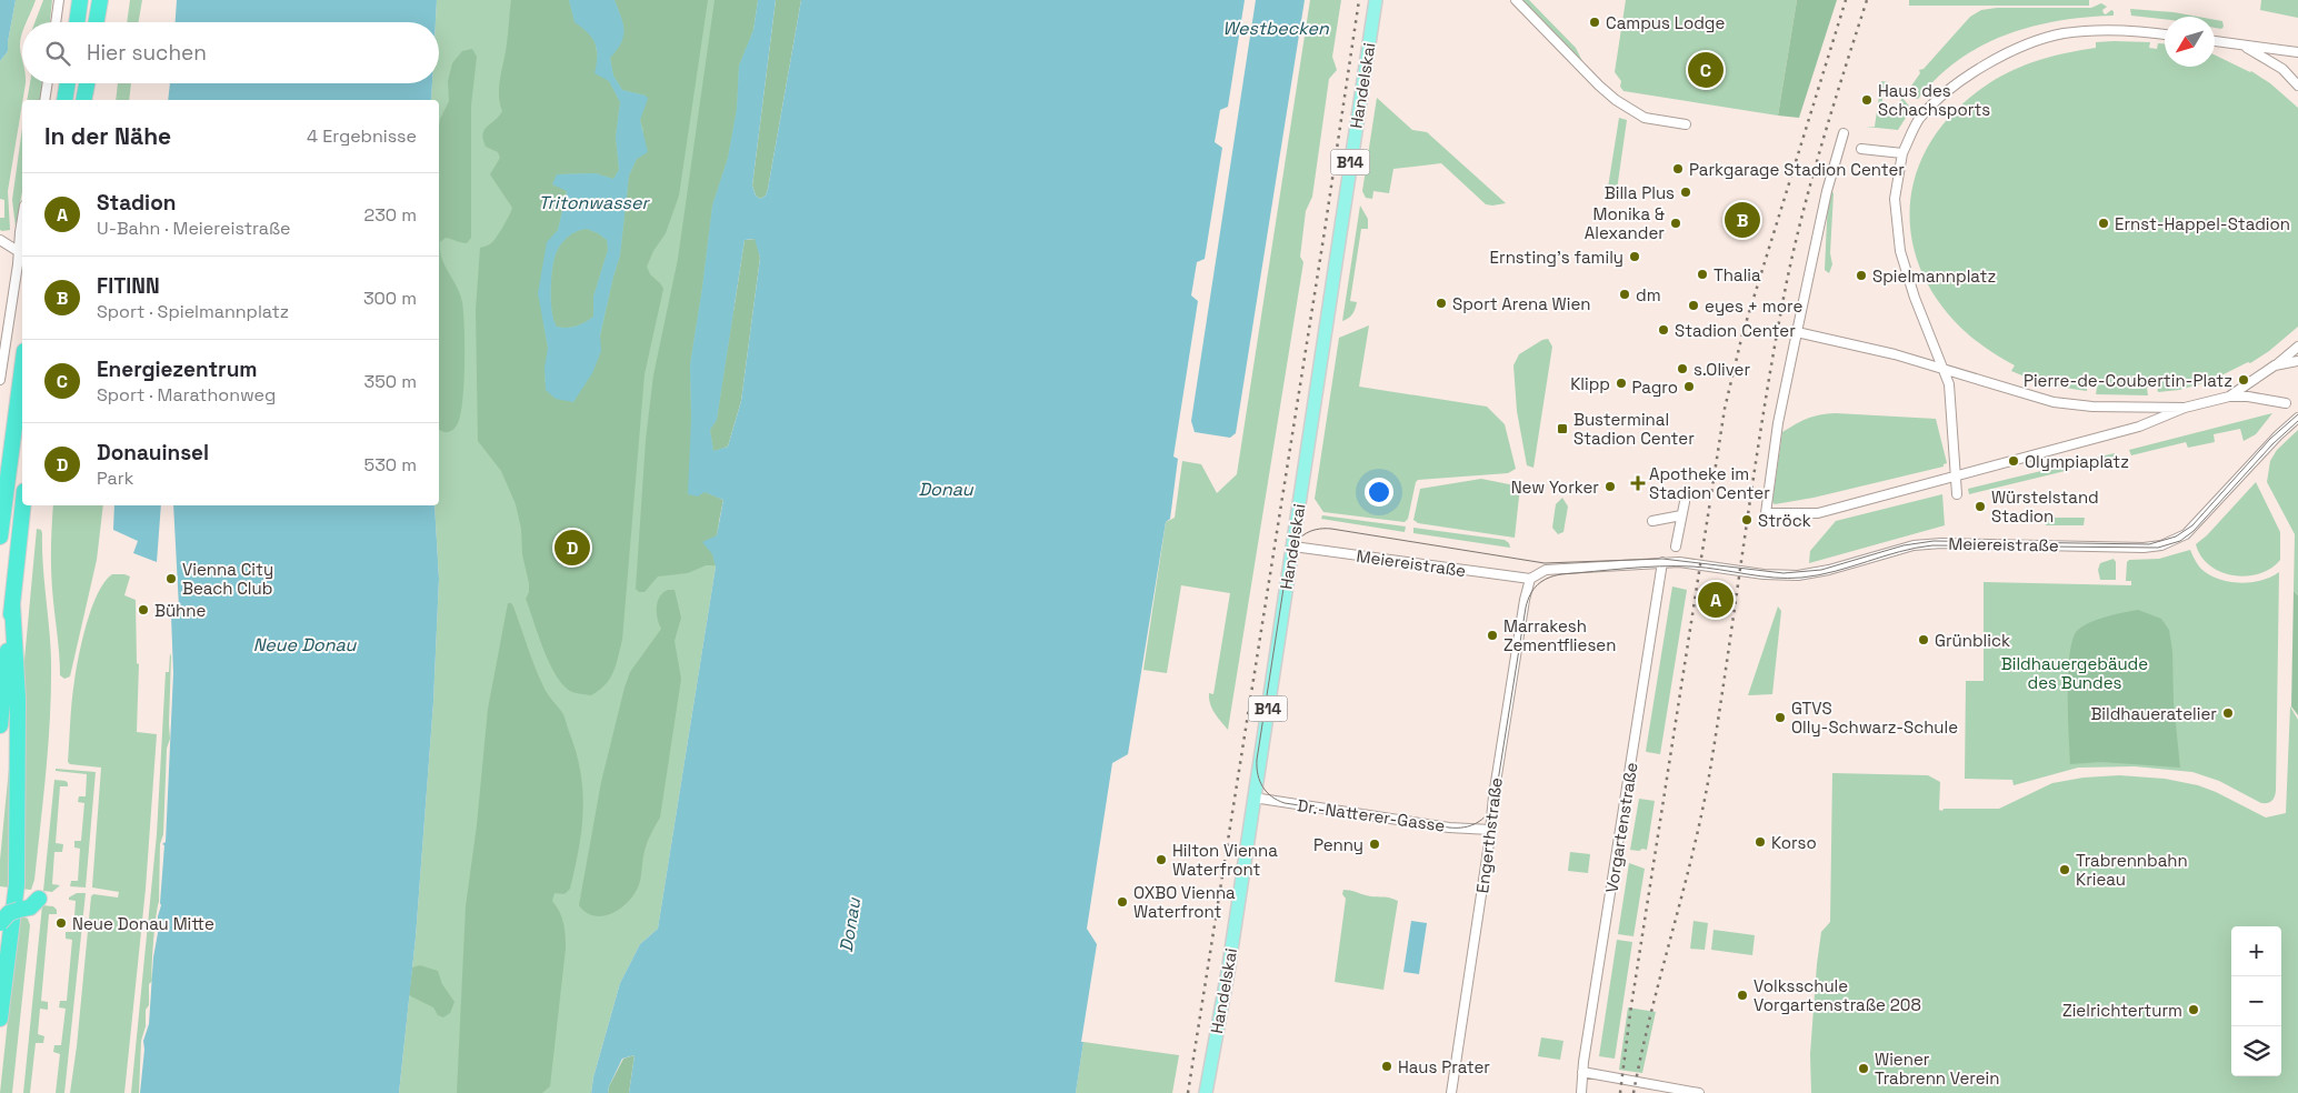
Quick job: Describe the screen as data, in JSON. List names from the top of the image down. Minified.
{"streets":{"main road":["Handelskai","B14"],"street":["Meiereistraße","Dr.-Natterer-Gasse","Vorgartenstraße","Engerthstraße"]},"crossings":[["Handelskai","Meiereistraße"],["Handelskai","Dr.-Natterer-Gasse"],["Meiereistraße","Vorgartenstraße"],["Meiereistraße","Engerthstraße"],["Dr.-Natterer-Gasse","Engerthstraße"]],"water":["Westbecken","Tritonwasser","Donau","Neue Donau"],"parks":["Bildhauergebäude des Bundes"],"places":{"other":["Campus Lodge","Haus des Schachsports","Parkgarage Stadion Center","Billa Plus","Monika & Alexander","Ernst-Happel-Stadion","Ernsting's family","Thalia","Spielmannplatz","dm","Sport Arena Wien","eyes + more","Stadion Center","s.Oliver","Pierre-de-Coubertin-Platz","Klipp","Pagro","Olympiaplatz","New Yorker","Würstelstand Stadion","Ströck","Vienna City Beach Club","Bühne","Marrakesh Zementfliesen","Grünblick","Bildhaueratelier","GTVS Olly-Schwarz-Schule","Korso","Penny","Hilton Vienna Waterfront","Trabrennbahn Krieau","OXBO Vienna Waterfront","Neue Donau Mitte","Volksschule Vorgartenstraße 208","Zielrichterturm","Haus Prater","Wiener Trabrenn Verein"],"transit":["Busterminal Stadion Center"],"health":["Apotheke im Stadion Center"]},"north":"bottom left","page":{"search":"Hier suchen","pins":["C","B","D","A"],"heading":["In der Nähe","4 Ergebnisse"],"list":[{"mark":"A","name":"Stadion","note":"U-Bahn · Meiereistraße","value":"230 m"},{"mark":"B","name":"FITINN","note":"Sport · Spielmannplatz","value":"300 m"},{"mark":"C","name":"Energiezentrum","note":"Sport · Marathonweg","value":"350 m"},{"mark":"D","name":"Donauinsel","note":"Park","value":"530 m"}],"map_buttons":["+","−"]}}
